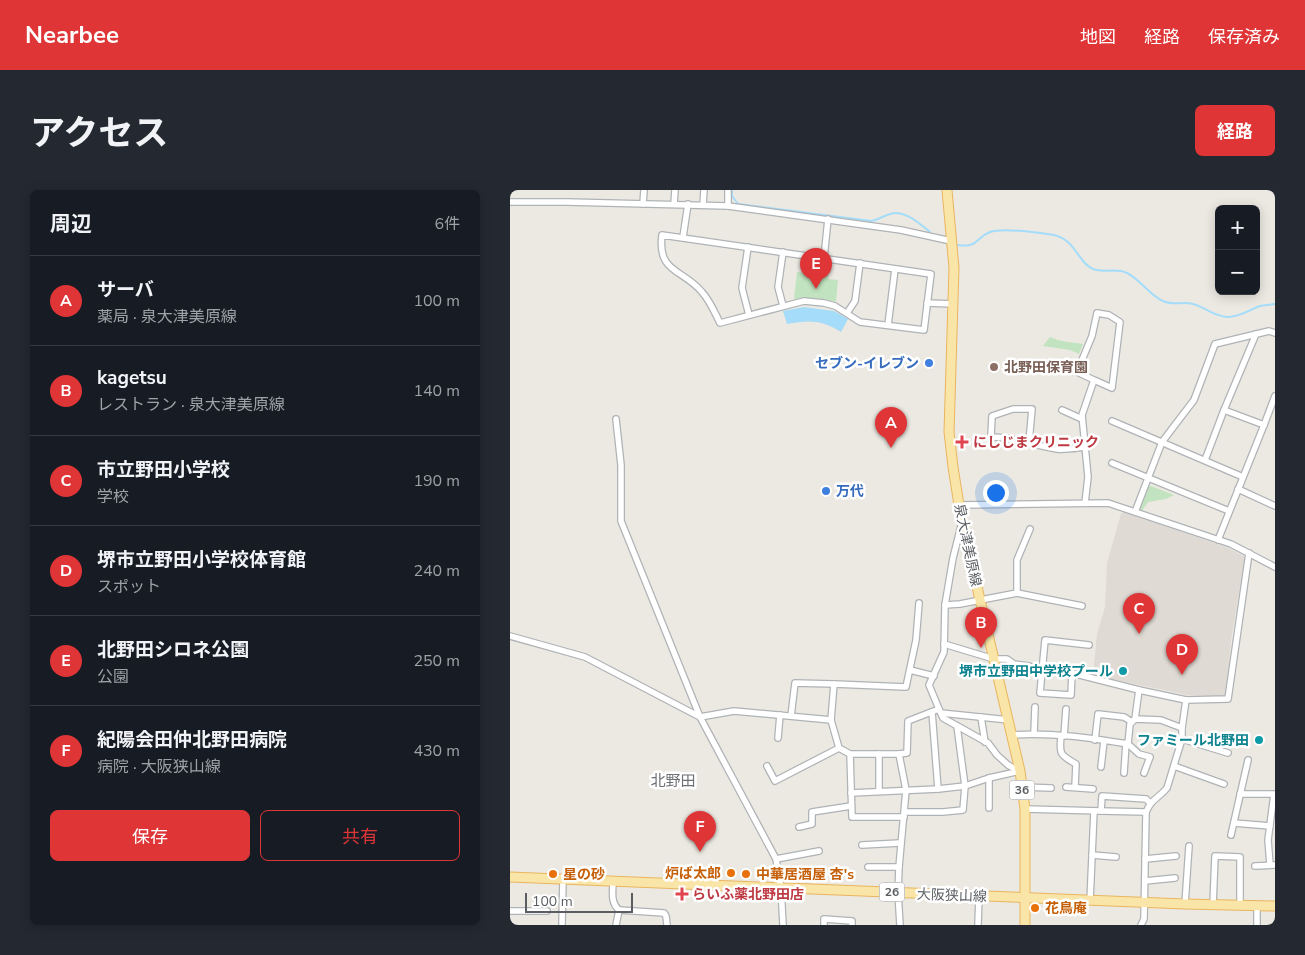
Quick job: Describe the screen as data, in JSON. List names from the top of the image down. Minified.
{"streets":{"main road":["泉大津美原線","36","26","大阪狭山線"]},"crossings":[["泉大津美原線","大阪狭山線"]],"districts":["北野田"],"places":{"other":["セブン-イレブン","北野田保育園","万代","堺市立野田中学校プール","ファミール北野田","炉ば太郎","星の砂","中華居酒屋 杏's","花鳥庵"],"health":["にしじまクリニック","らいふ薬北野田店"]},"scale_bar":"100 m","page":{"header":"Nearbee","nav":["地図","経路","保存済み"],"title":"アクセス","buttons":["経路",["保存","共有"]],"heading":["周辺","6件"],"map_buttons":["+","−"],"pins":["E","A","C","B","D","F"],"list":[{"mark":"A","name":"サーバ","note":"薬局 · 泉大津美原線","value":"100 m"},{"mark":"B","name":"kagetsu","note":"レストラン · 泉大津美原線","value":"140 m"},{"mark":"C","name":"市立野田小学校","note":"学校","value":"190 m"},{"mark":"D","name":"堺市立野田小学校体育館","note":"スポット","value":"240 m"},{"mark":"E","name":"北野田シロネ公園","note":"公園","value":"250 m"},{"mark":"F","name":"紀陽会田仲北野田病院","note":"病院 · 大阪狭山線","value":"430 m"}],"scale":"100 m"}}
